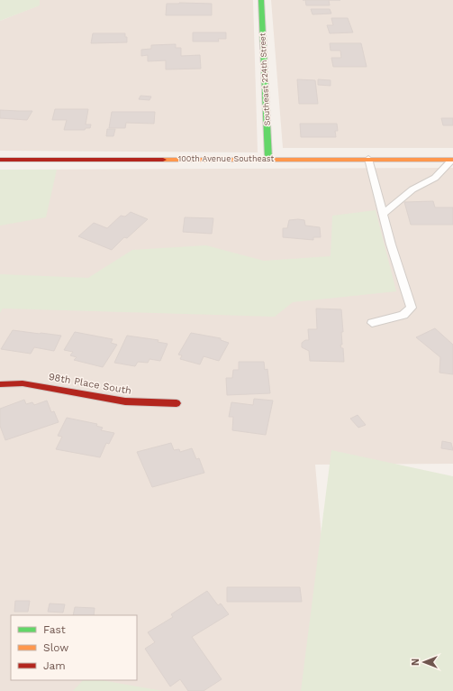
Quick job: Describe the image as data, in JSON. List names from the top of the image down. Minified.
{"streets":{"street":["Southeast 224th Street","100th Avenue Southeast","98th Place South"]},"crossings":[["Southeast 224th Street","100th Avenue Southeast"]],"legend":["Fast","Slow","Jam"],"north":"left"}
